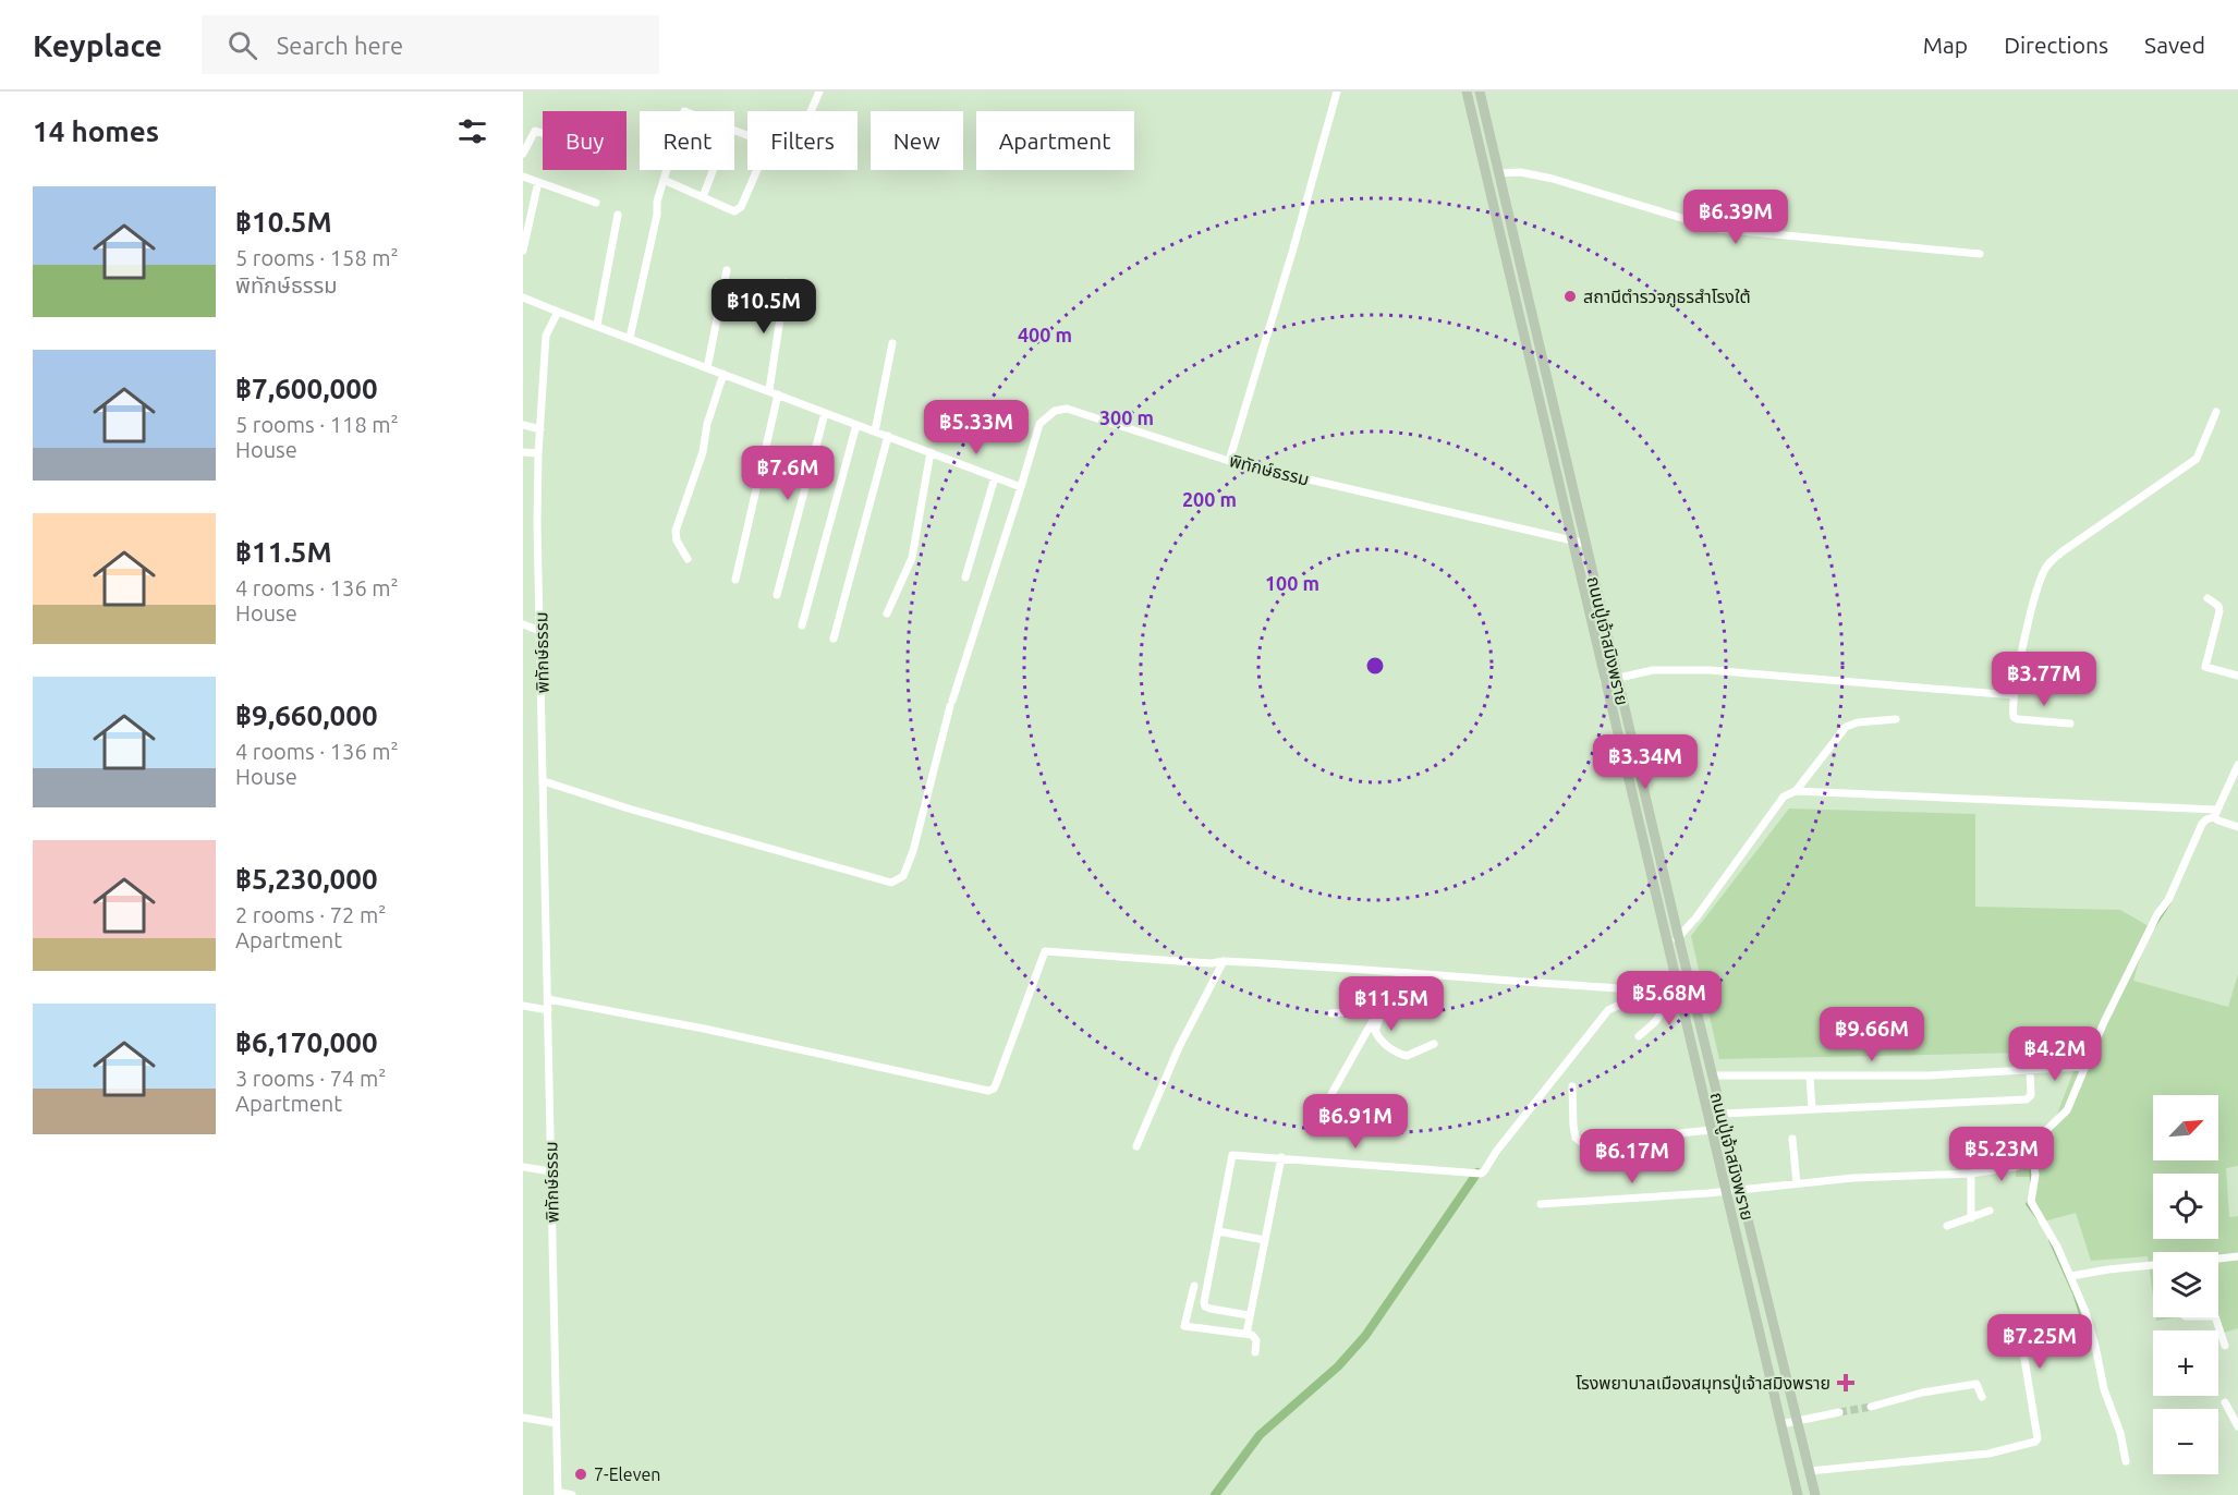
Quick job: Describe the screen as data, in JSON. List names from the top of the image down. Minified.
{"streets":{"main road":["ถนนปู่เจ้าสมิงพราย"],"street":["พิทักษ์ธรรม"]},"crossings":[["พิทักษ์ธรรม","ถนนปู่เจ้าสมิงพราย"]],"places":{"other":["สถานีตำรวจภูธรสำโรงใต้","7-Eleven"],"health":["โรงพยาบาลเมืองสมุทรปู่เจ้าสมิงพราย"]},"north":"top right","page":{"header":"Keyplace","search":"Search here","nav":["Map","Directions","Saved"],"heading":"14 homes","chip":["Buy","Rent","Filters","New","Apartment"],"list":[{"name":"฿10.5M","note":"5 rooms · 158 m² · พิทักษ์ธรรม"},{"name":"฿7,600,000","note":"5 rooms · 118 m² · House"},{"name":"฿11.5M","note":"4 rooms · 136 m² · House"},{"name":"฿9,660,000","note":"4 rooms · 136 m² · House"},{"name":"฿5,230,000","note":"2 rooms · 72 m² · Apartment"},{"name":"฿6,170,000","note":"3 rooms · 74 m² · Apartment"}],"price":["฿6.39M","฿10.5M","฿5.33M","฿7.6M","฿3.77M","฿3.34M","฿5.68M","฿11.5M","฿9.66M","฿4.2M","฿6.91M","฿5.23M","฿6.17M","฿7.25M"],"map_buttons":["+","−"]},"rings":["400 m","300 m","200 m","100 m"]}
